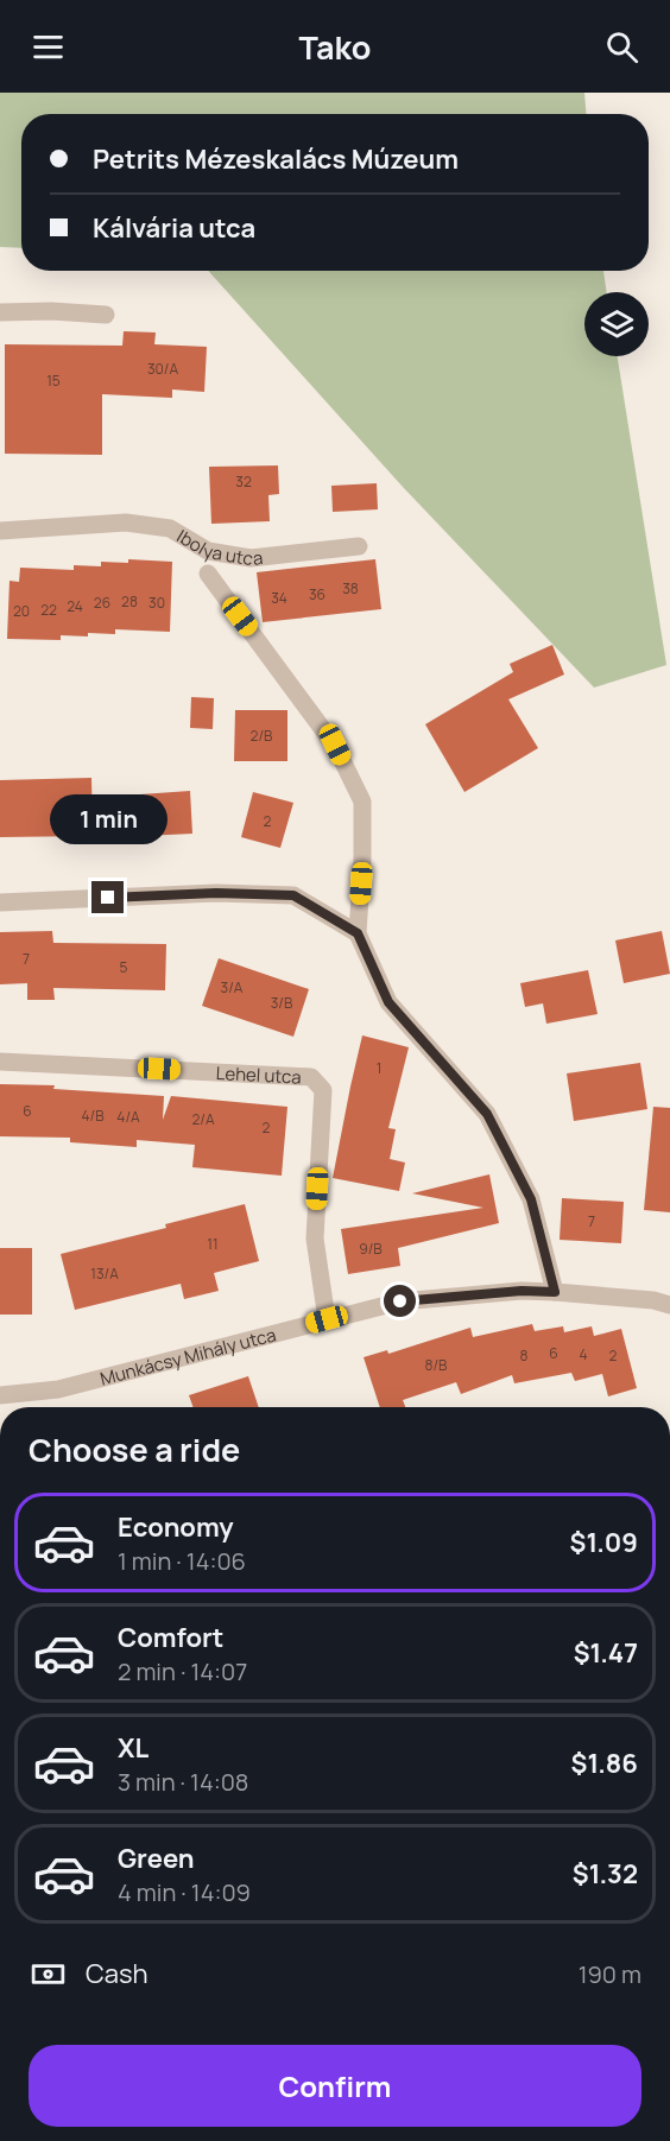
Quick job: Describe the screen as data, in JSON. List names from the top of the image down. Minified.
{"streets":{"street":["Ibolya utca","Lehel utca","Munkácsy Mihály utca"]},"crossings":[["Lehel utca","Munkácsy Mihály utca"]],"house_numbers":["30/A","15","32","38","36","34","28","26","30","24","22","20","2/B","2","7","5","3/A","3/B","1","6","4/B","4/A","2/A","2","7","11","9/B","13/A","6","4","8","2","8/B"],"page":{"header":"Tako","banner":["Petrits Mézeskalács Múzeum","Kálvária utca"],"bubble":"1 min","heading":"Choose a ride","list":[{"name":"Economy","note":"1 min · 14:06","value":"$1.09"},{"name":"Comfort","note":"2 min · 14:07","value":"$1.47"},{"name":"XL","note":"3 min · 14:08","value":"$1.86"},{"name":"Green","note":"4 min · 14:09","value":"$1.32"}],"pay":["Cash","190 m"],"buttons":"Confirm"}}
